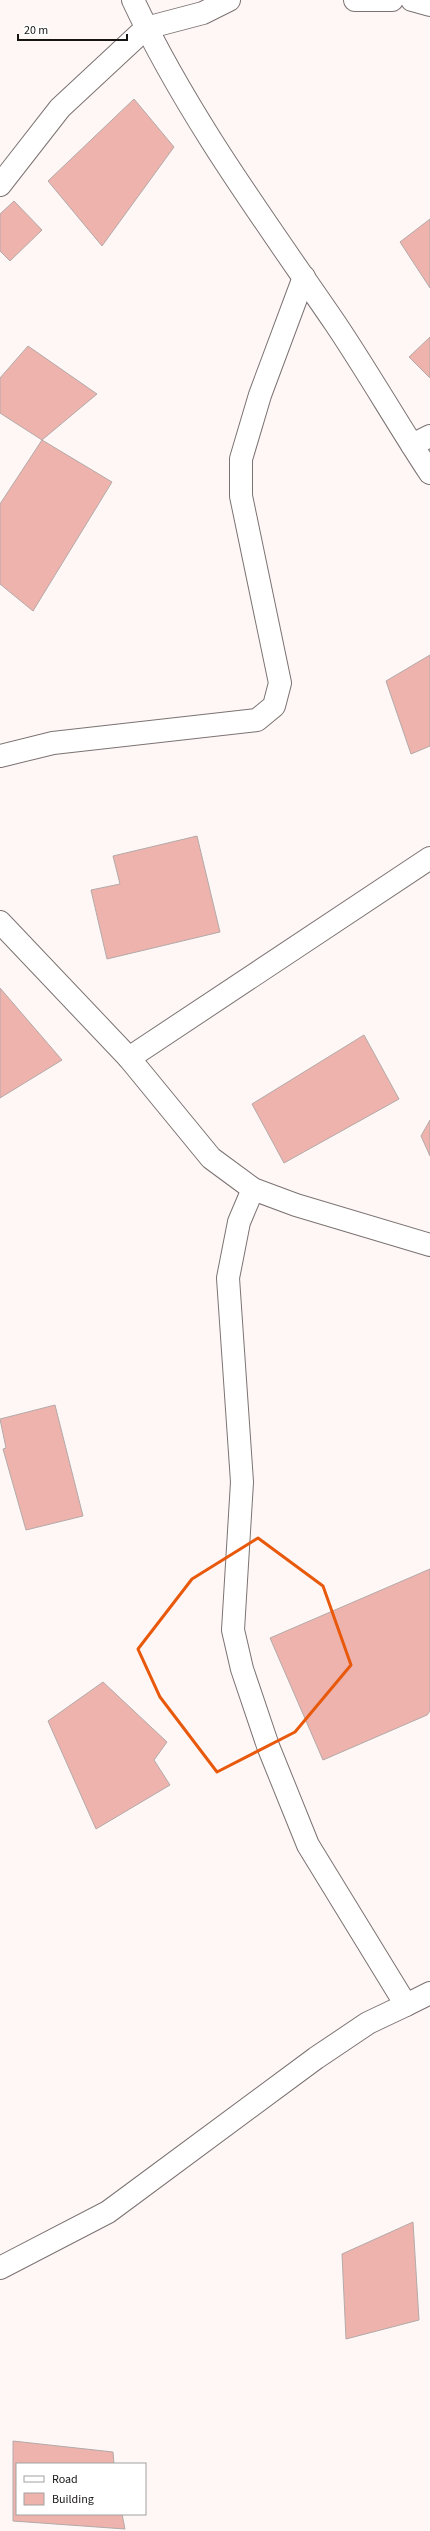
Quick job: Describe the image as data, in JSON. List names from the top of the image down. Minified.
{"legend":["Road","Building"],"scale_bar":"20 m"}
